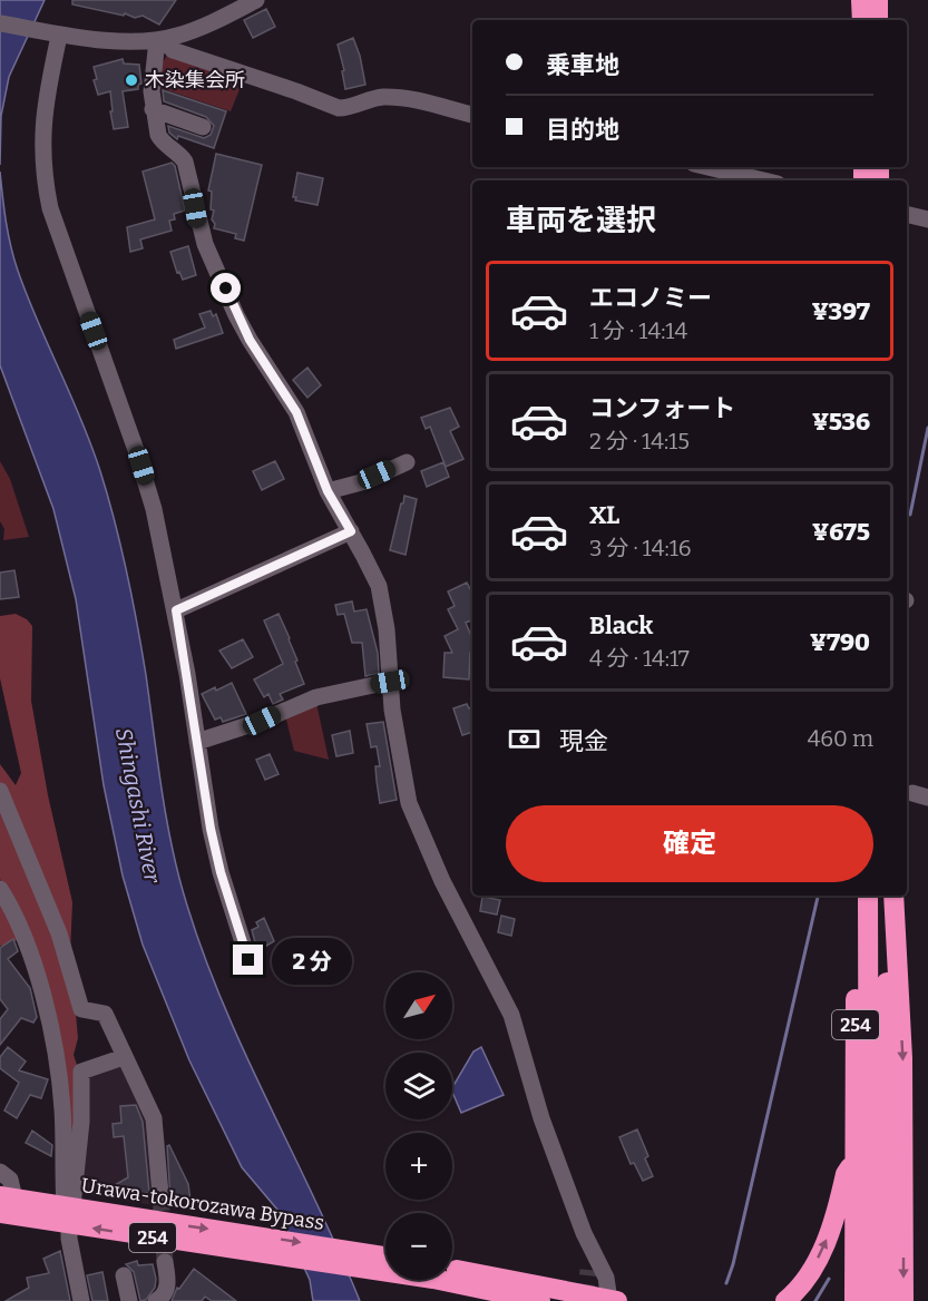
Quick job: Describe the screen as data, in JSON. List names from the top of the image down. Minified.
{"streets":{"highway":["254","Urawa-tokorozawa Bypass"]},"water":["Shingashi River"],"places":["木染集会所"],"north":"top right","page":{"banner":["乗車地","目的地"],"heading":"車両を選択","list":[{"name":"エコノミー","note":"1 分 · 14:14","value":"¥397"},{"name":"コンフォート","note":"2 分 · 14:15","value":"¥536"},{"name":"XL","note":"3 分 · 14:16","value":"¥675"},{"name":"Black","note":"4 分 · 14:17","value":"¥790"}],"pay":["現金","460 m"],"buttons":"確定","bubble":"2 分","map_buttons":["+","−"]}}
